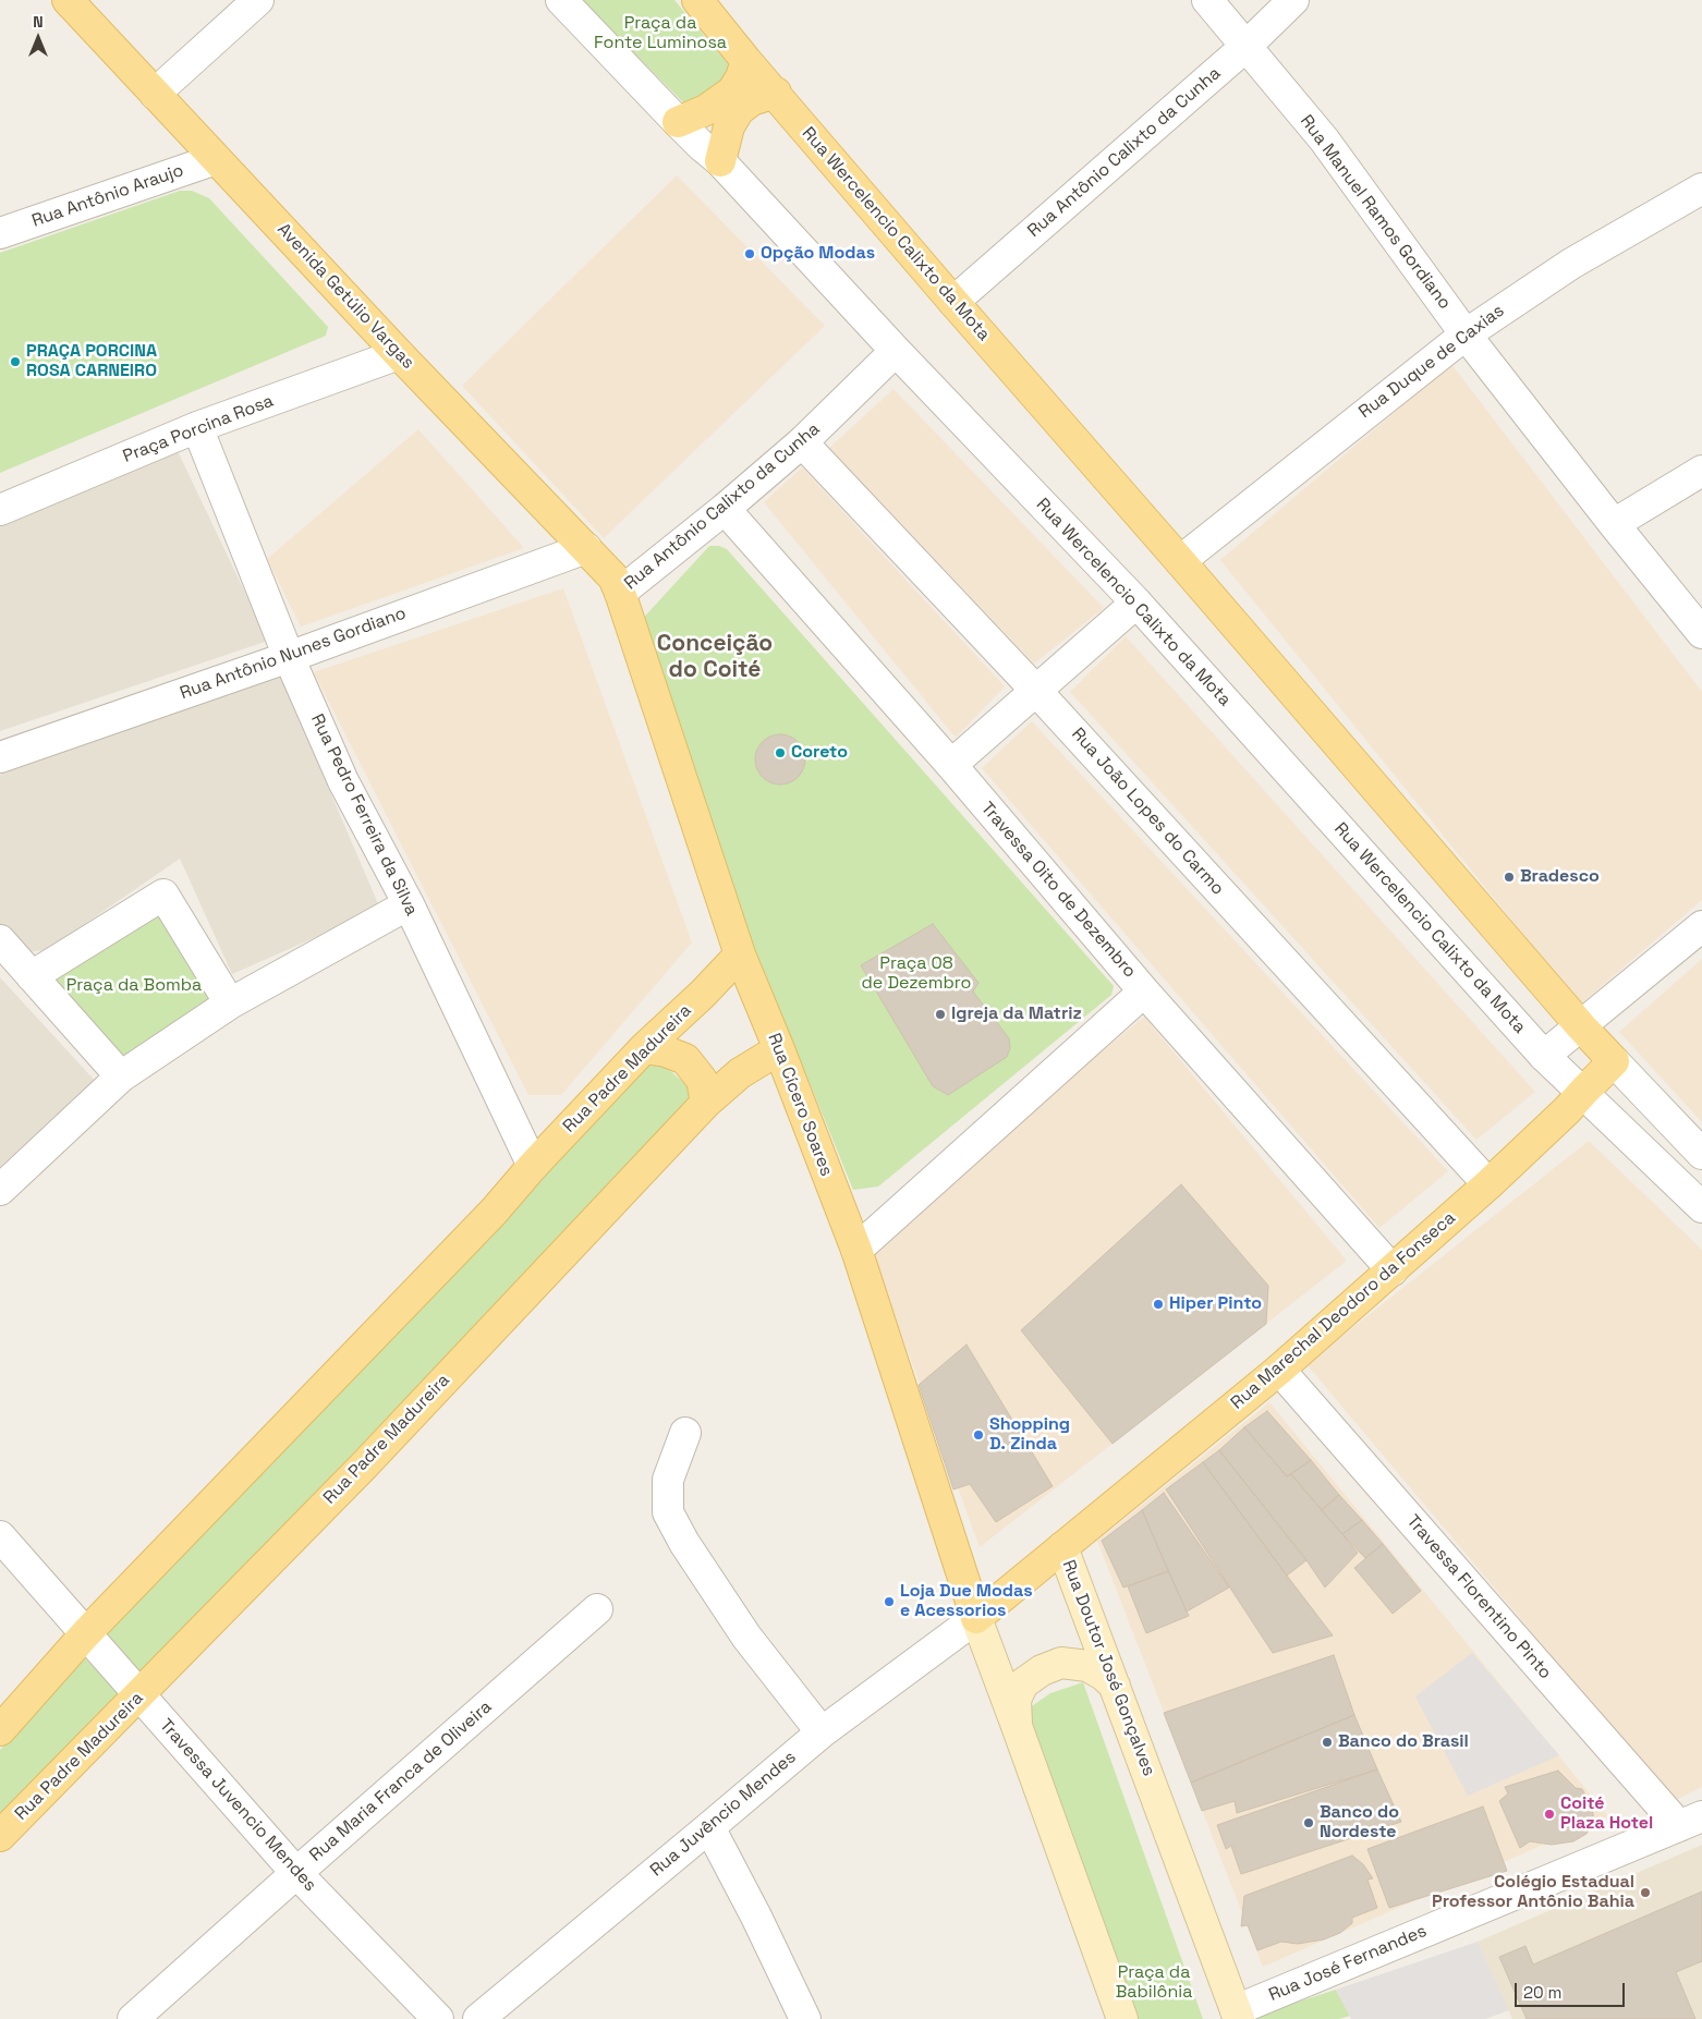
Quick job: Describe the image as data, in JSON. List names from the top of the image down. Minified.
{"streets":{"main road":["Rua Wercelencio Calixto da Mota","Avenida Getúlio Vargas","Rua Padre Madureira","Rua Cícero Soares","Rua Marechal Deodoro da Fonseca","Rua Doutor José Gonçalves"],"street":["Rua Antônio Calixto da Cunha","Rua Antônio Araujo","Rua Manuel Ramos Gordiano","Rua Duque de Caxias","Praça Porcina Rosa","Rua Antônio Nunes Gordiano","Rua João Lopes do Carmo","Rua Pedro Ferreira da Silva","Travessa Oito de Dezembro","Travessa Florentino Pinto","Rua Maria Franca de Oliveira","Travessa Juvencio Mendes","Rua Juvêncio Mendes","Rua José Fernandes"]},"crossings":[["Rua Antônio Calixto da Cunha","Rua Manuel Ramos Gordiano"],["Rua Antônio Calixto da Cunha","Rua Wercelencio Calixto da Mota"],["Rua Antônio Calixto da Cunha","Avenida Getúlio Vargas"],["Rua Antônio Calixto da Cunha","Rua João Lopes do Carmo"],["Rua Antônio Calixto da Cunha","Travessa Oito de Dezembro"],["Rua Antônio Calixto da Cunha","Rua Cícero Soares"],["Rua Antônio Araujo","Avenida Getúlio Vargas"],["Rua Manuel Ramos Gordiano","Rua Duque de Caxias"],["Rua Wercelencio Calixto da Mota","Rua Duque de Caxias"],["Rua Wercelencio Calixto da Mota","Rua Marechal Deodoro da Fonseca"],["Avenida Getúlio Vargas","Praça Porcina Rosa"],["Avenida Getúlio Vargas","Rua Antônio Nunes Gordiano"],["Avenida Getúlio Vargas","Rua Cícero Soares"],["Praça Porcina Rosa","Rua Pedro Ferreira da Silva"],["Rua Antônio Nunes Gordiano","Rua Pedro Ferreira da Silva"],["Rua João Lopes do Carmo","Rua Marechal Deodoro da Fonseca"],["Rua Pedro Ferreira da Silva","Rua Padre Madureira"],["Travessa Oito de Dezembro","Rua Marechal Deodoro da Fonseca"],["Rua Padre Madureira","Rua Cícero Soares"],["Rua Padre Madureira","Travessa Juvencio Mendes"],["Rua Cícero Soares","Rua Doutor José Gonçalves"],["Rua Cícero Soares","Rua Juvêncio Mendes"],["Rua Marechal Deodoro da Fonseca","Travessa Florentino Pinto"],["Rua Marechal Deodoro da Fonseca","Rua Doutor José Gonçalves"],["Travessa Florentino Pinto","Rua José Fernandes"],["Rua Doutor José Gonçalves","Rua Juvêncio Mendes"],["Rua Doutor José Gonçalves","Rua José Fernandes"],["Rua Maria Franca de Oliveira","Travessa Juvencio Mendes"]],"districts":["Conceição do Coité"],"parks":["Praça da Fonte Luminosa","Praça 08 de Dezembro","Praça da Bomba","Praça da Babilônia"],"places":["Opção Modas","PRAÇA PORCINA ROSA CARNEIRO","Coreto","Bradesco","Igreja da Matriz","Hiper Pinto","Shopping D. Zinda","Loja Due Modas e Acessorios","Banco do Brasil","Coité Plaza Hotel","Banco do Nordeste","Colégio Estadual Professor Antônio Bahia"],"scale_bar":"20 m","north":"top"}
